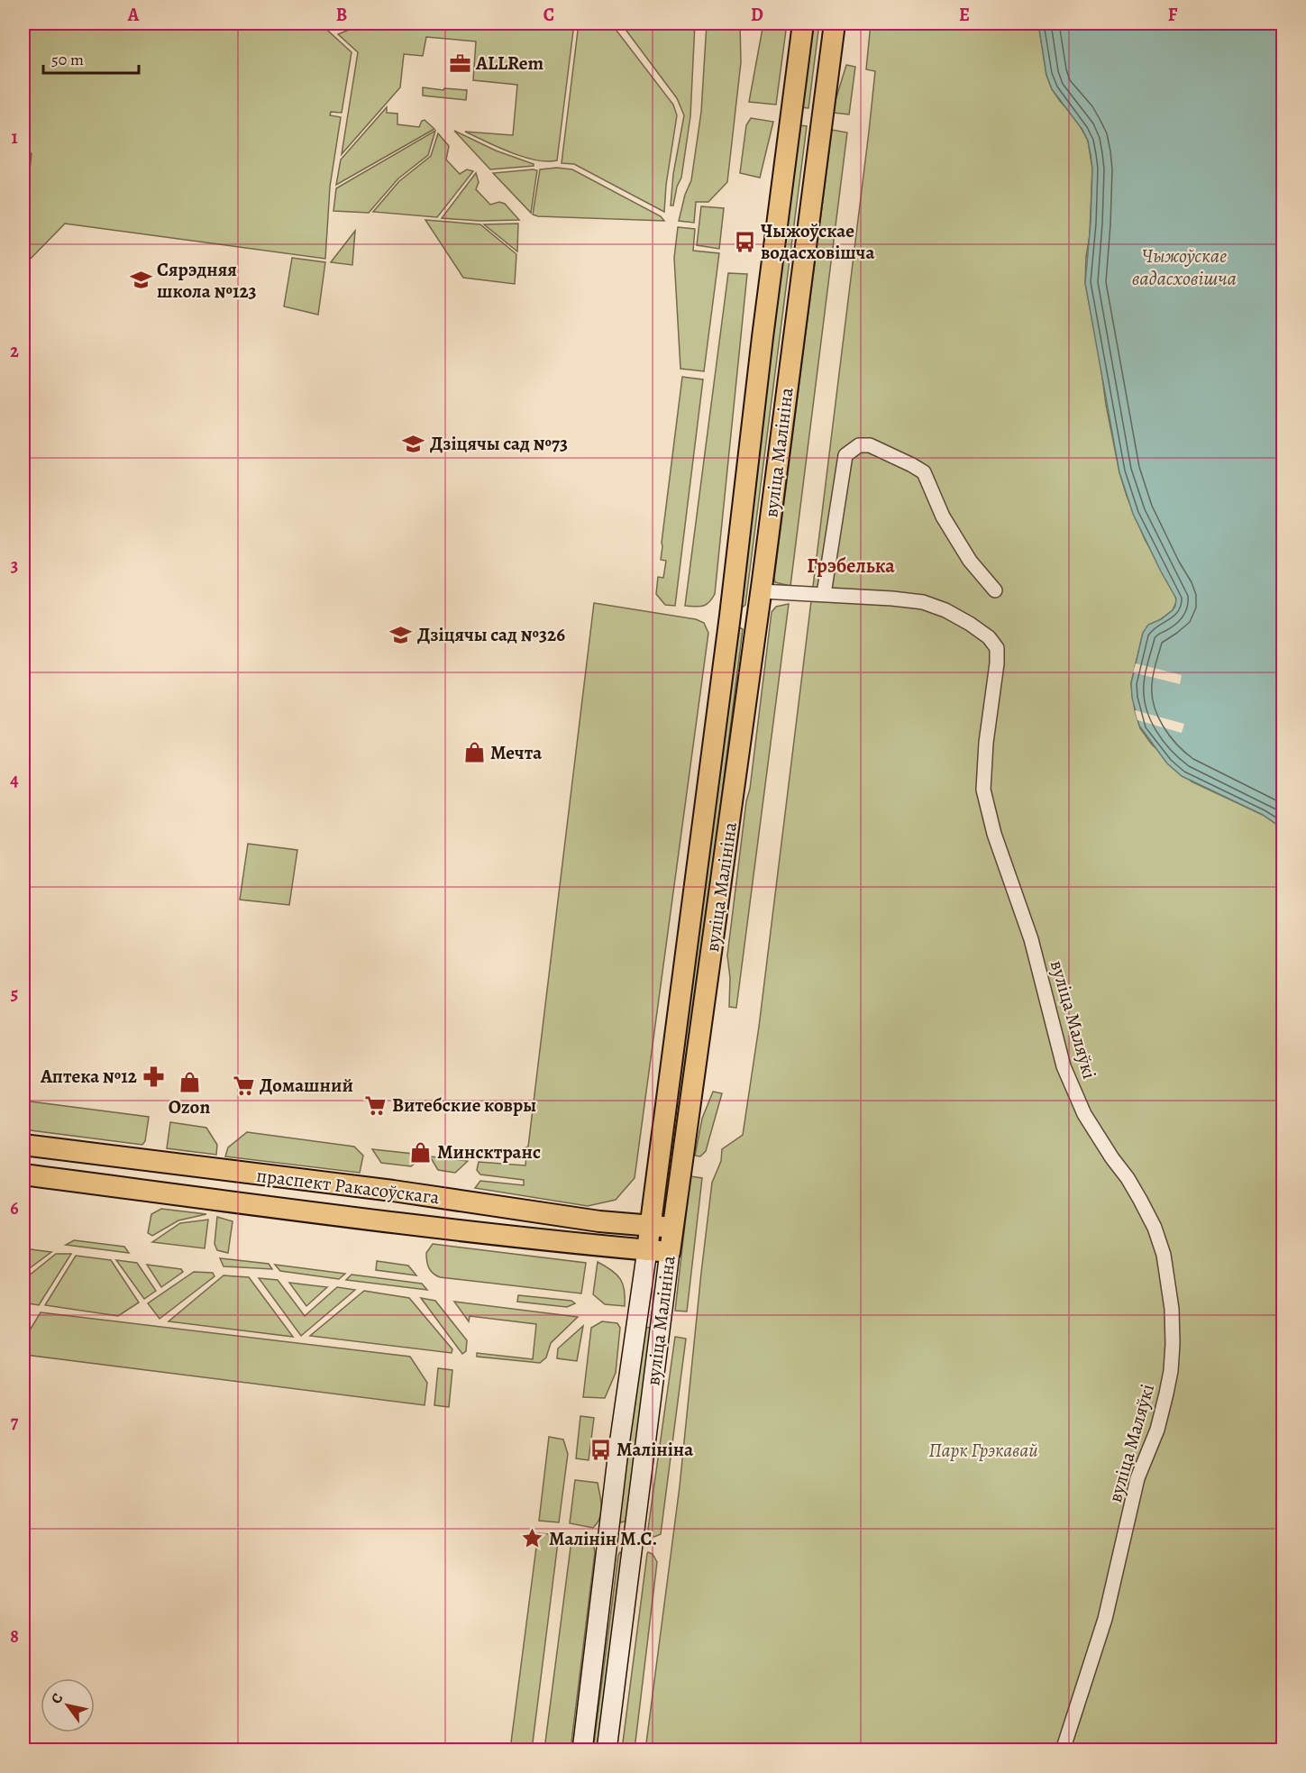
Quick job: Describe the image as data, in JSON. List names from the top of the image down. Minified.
{"streets":{"main road":["вуліца Малініна","праспект Ракасоўскага"],"street":["вуліца Маляўкі"]},"crossings":[["вуліца Малініна","вуліца Маляўкі"],["вуліца Малініна","праспект Ракасоўскага"]],"districts":["Грэбелька"],"water":["Чыжоўскае вадасховішча"],"parks":["Парк Грэкавай"],"places":{"office":["ALLRem"],"bus stop":["Чыжоўскае водасховішча","Малініна"],"school or university":["Сярэдняя школа №123","Дзіцячы сад №73","Дзіцячы сад №326"],"shop":["Мечта","Ozon","Минсктранс"],"pharmacy":["Аптека №12"],"supermarket":["Домашний","Витебские ковры"],"place":["Малінін М.С."]},"scale_bar":"50 m","north":"top left","grid":{"columns":["A","B","C","D","E","F"],"rows":["1","2","3","4","5","6","7","8"]}}
